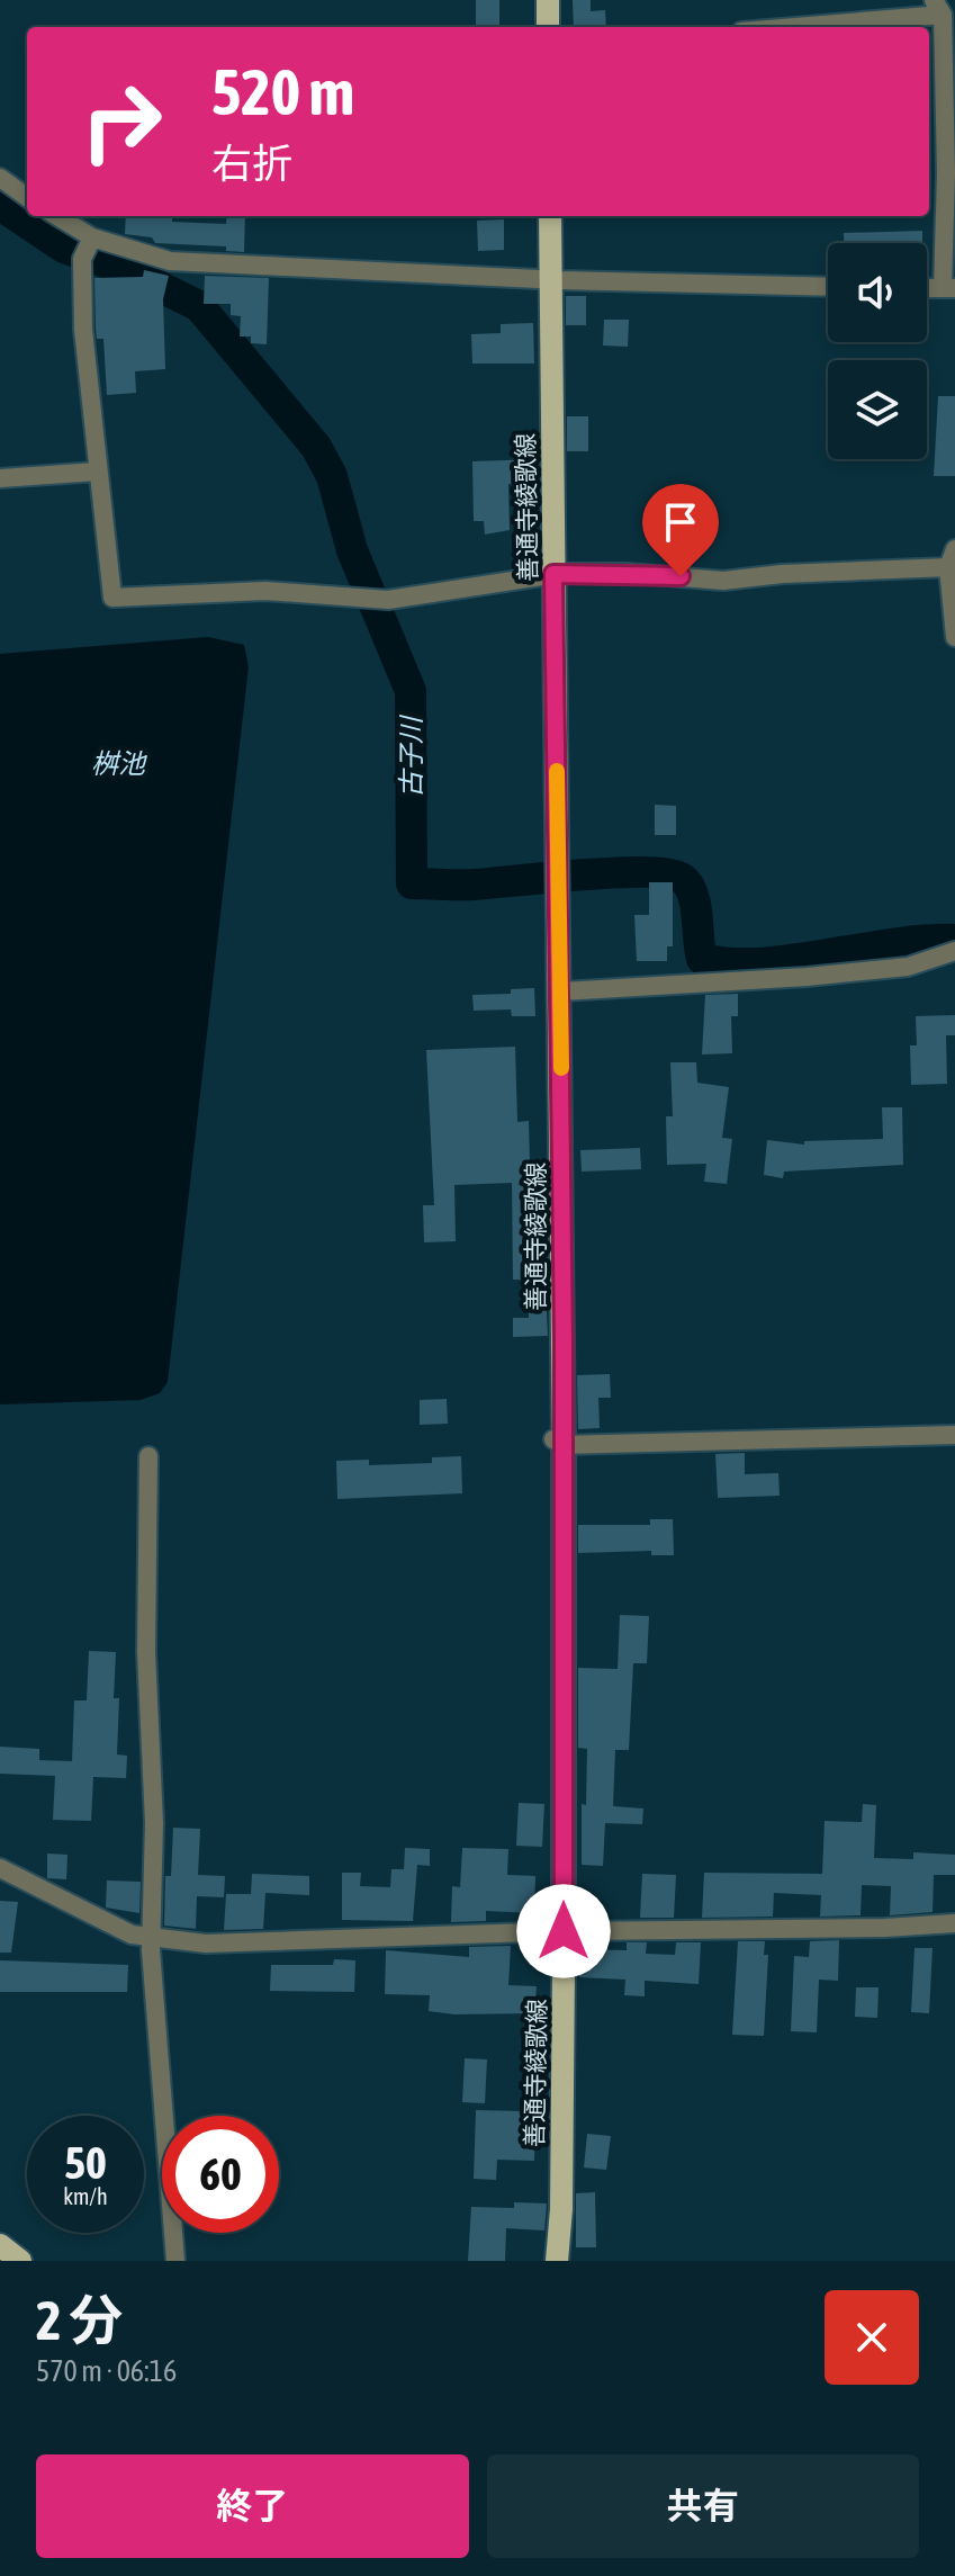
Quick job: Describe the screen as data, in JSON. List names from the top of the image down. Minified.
{"streets":{"main road":["善通寺綾歌線"]},"water":["古子川","桝池"],"page":{"turn":["520 m","右折"],"speed":"50 km/h","limit":"60","heading":["2 分","570 m · 06:16"],"buttons":["終了","共有"]}}
